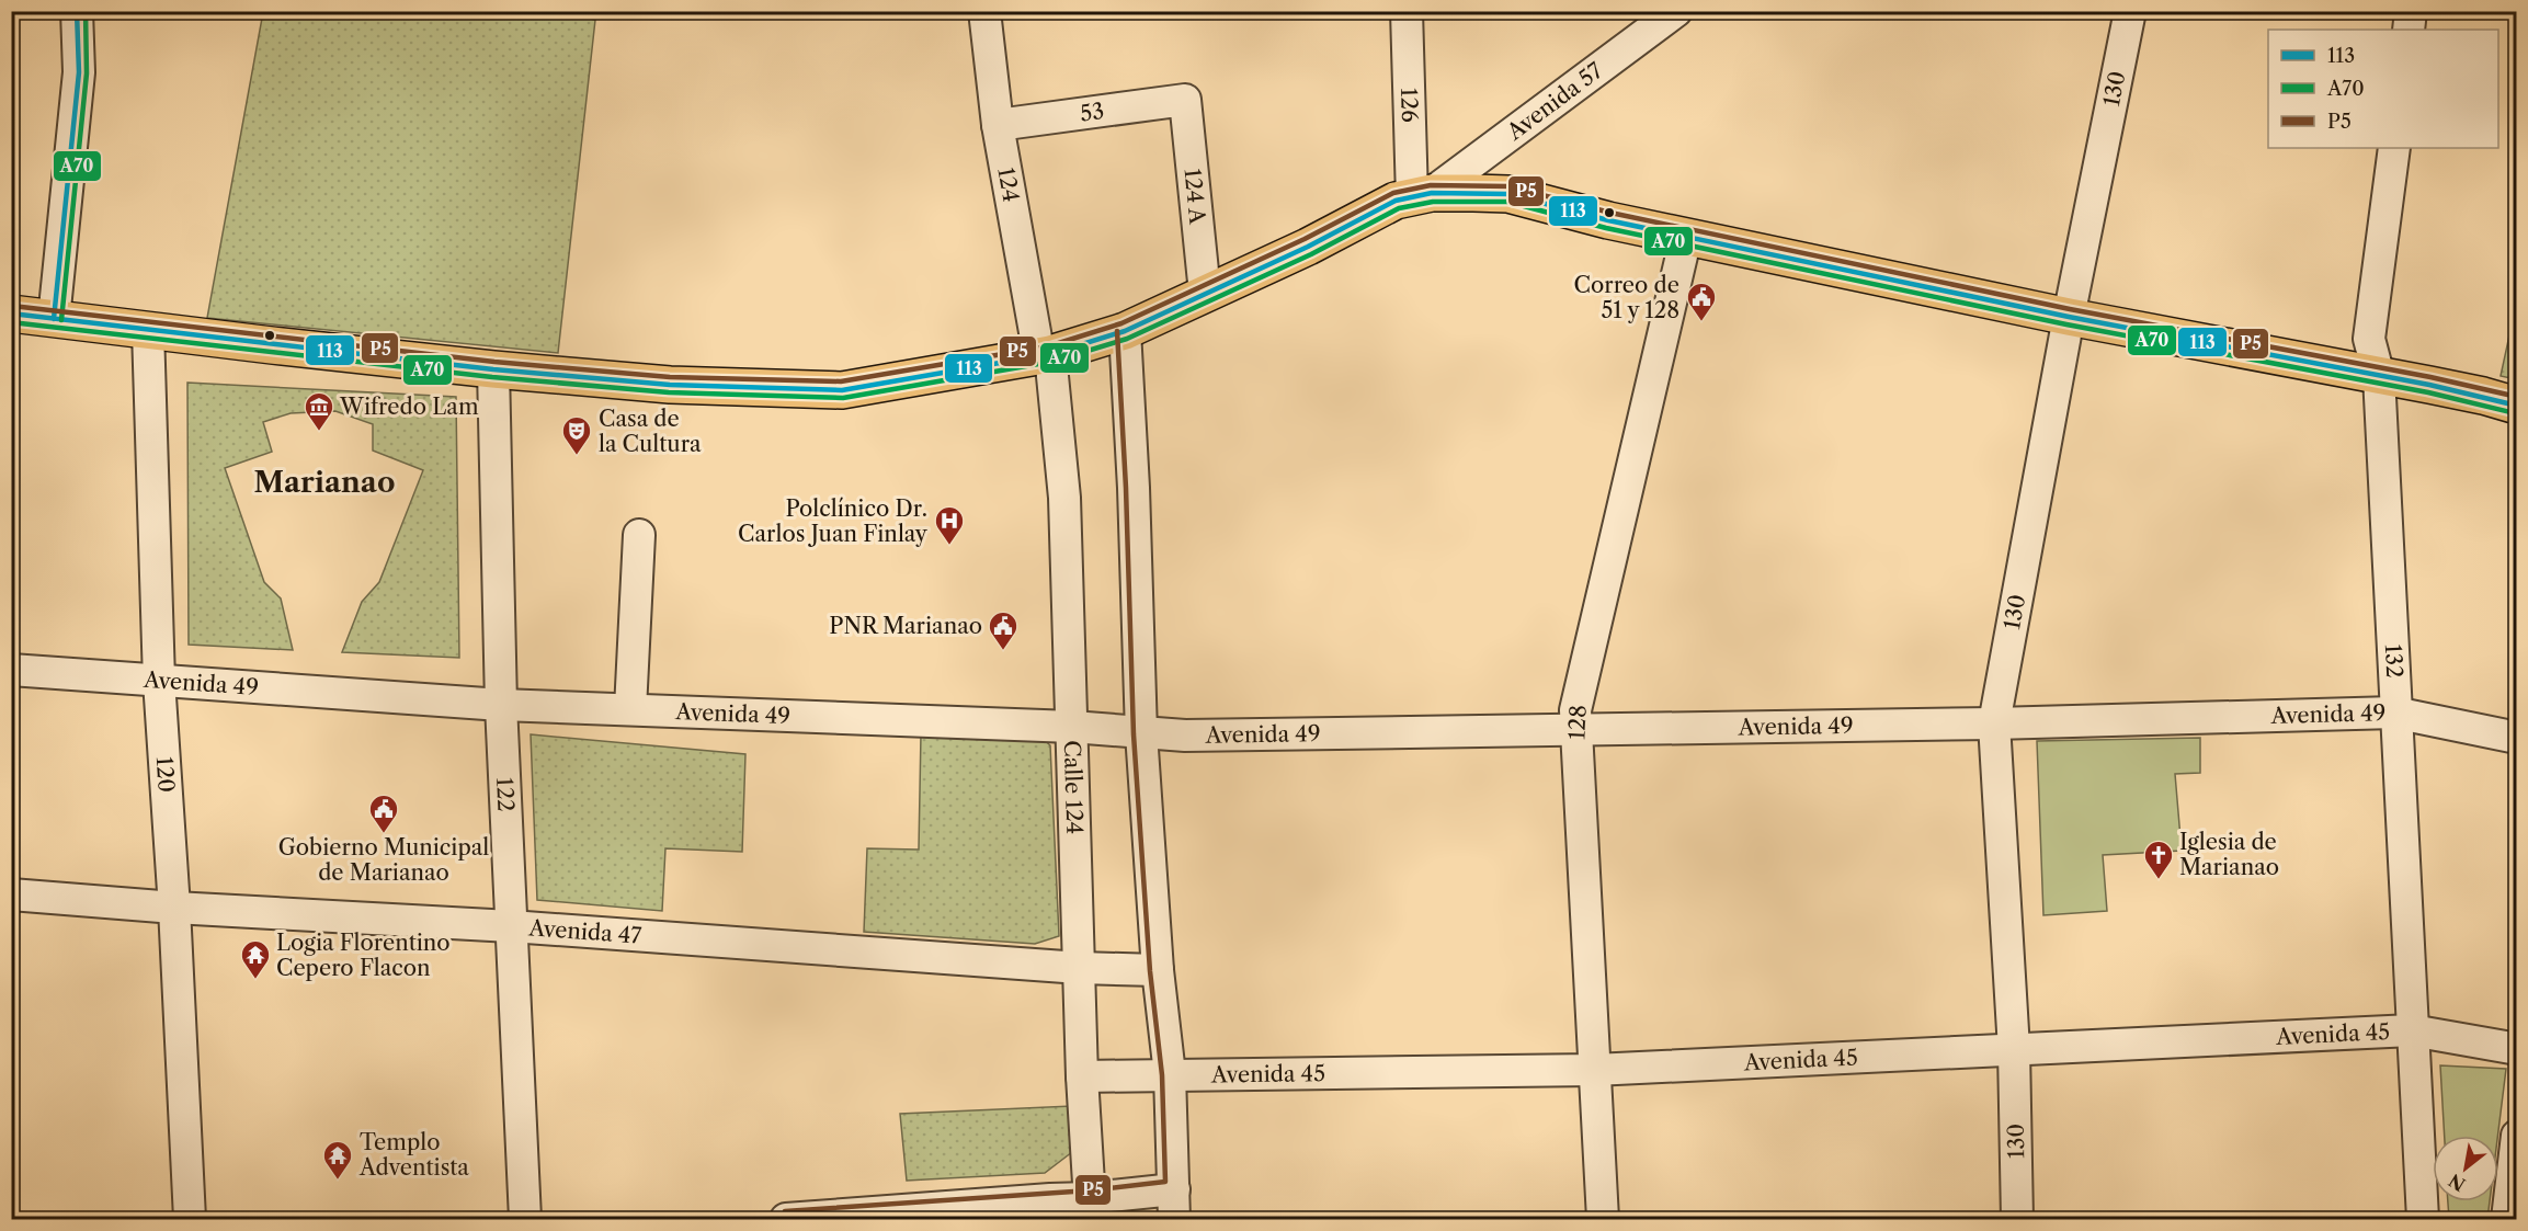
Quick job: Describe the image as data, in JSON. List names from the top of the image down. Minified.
{"streets":{"street":["130","Avenida 57","126","53","124","124 A","132","Avenida 49","128","120","Calle 124","122","Avenida 47","Avenida 45"]},"crossings":[["130","Avenida 49"],["130","Avenida 45"],["Avenida 57","126"],["53","124"],["53","124 A"],["124","Calle 124"],["132","Avenida 49"],["132","Avenida 45"],["Avenida 49","128"],["Avenida 49","120"],["Avenida 49","Calle 124"],["Avenida 49","122"],["128","Avenida 45"],["120","Avenida 47"],["Calle 124","Avenida 47"],["Calle 124","Avenida 45"],["122","Avenida 47"]],"districts":["Marianao"],"places":{"public building":["Correo de 51 y 128","PNR Marianao","Gobierno Municipal de Marianao"],"museum":["Wifredo Lam"],"theatre":["Casa de la Cultura"],"hospital":["Polclínico Dr. Carlos Juan Finlay"],"church":["Iglesia de Marianao"],"temple":["Logia Florentino Cepero Flacon","Templo Adventista"]},"lines":["transit line 113","transit line A70","transit line P5"],"legend":["113","A70","P5"],"north":"bottom left"}
